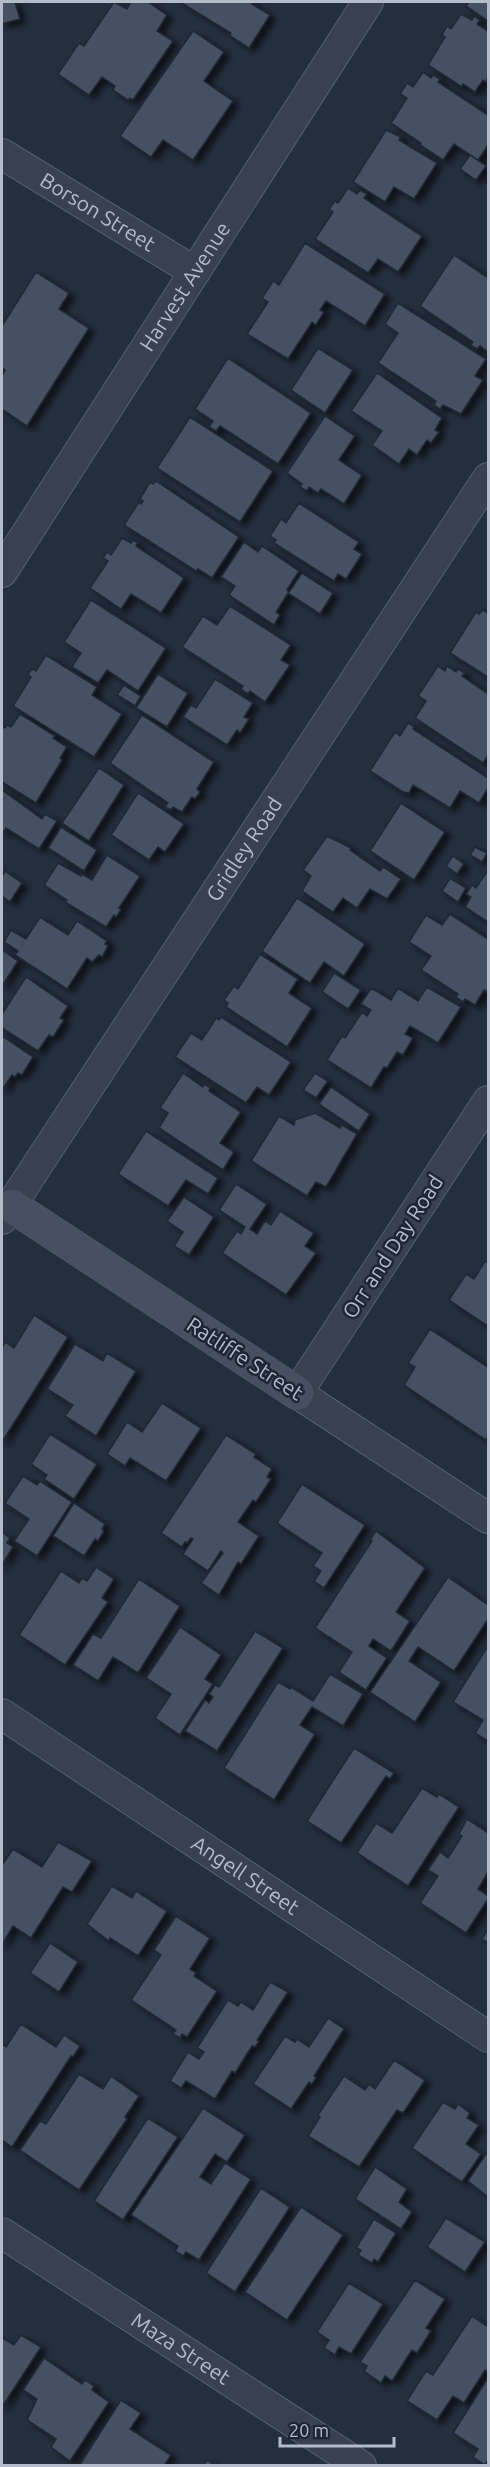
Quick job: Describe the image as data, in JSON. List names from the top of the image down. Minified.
{"streets":{"street":["Borson Street","Harvest Avenue","Gridley Road","Orr and Day Road","Ratliffe Street","Angell Street","Maza Street"]},"crossings":[["Borson Street","Harvest Avenue"],["Gridley Road","Ratliffe Street"],["Orr and Day Road","Ratliffe Street"]],"scale_bar":"20 m"}
